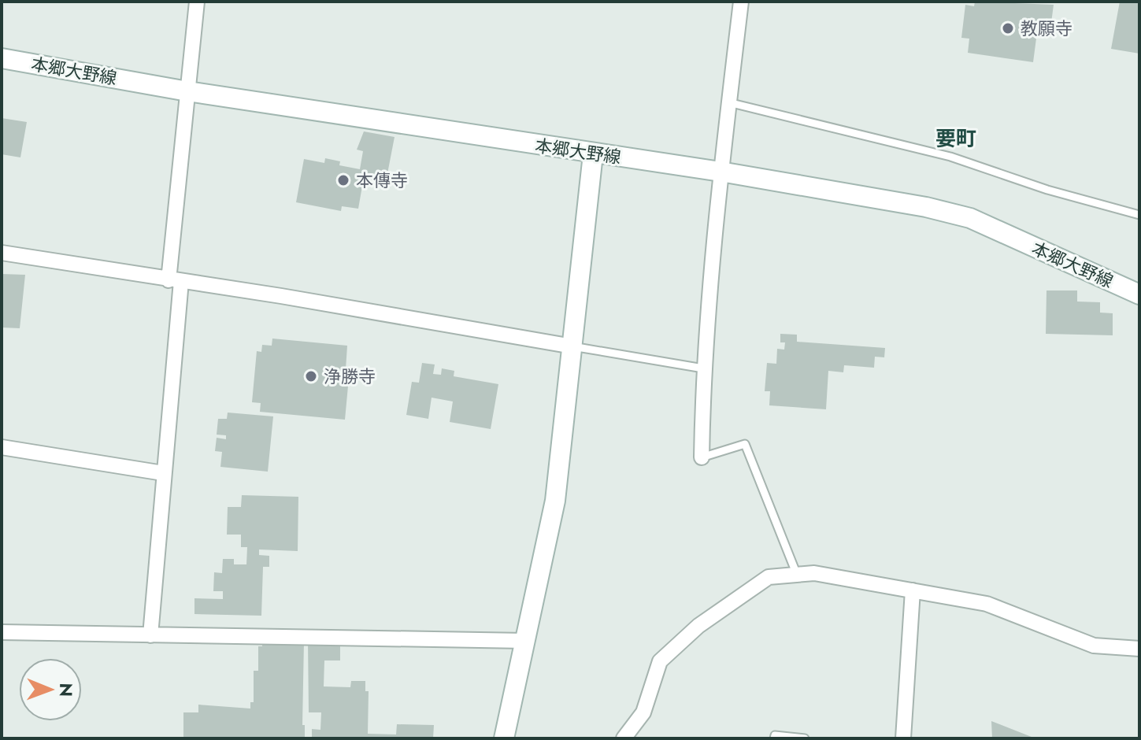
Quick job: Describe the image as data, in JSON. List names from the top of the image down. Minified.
{"streets":{"main road":["本郷大野線"]},"districts":["要町"],"places":["教願寺","本傳寺","浄勝寺"],"north":"right"}
